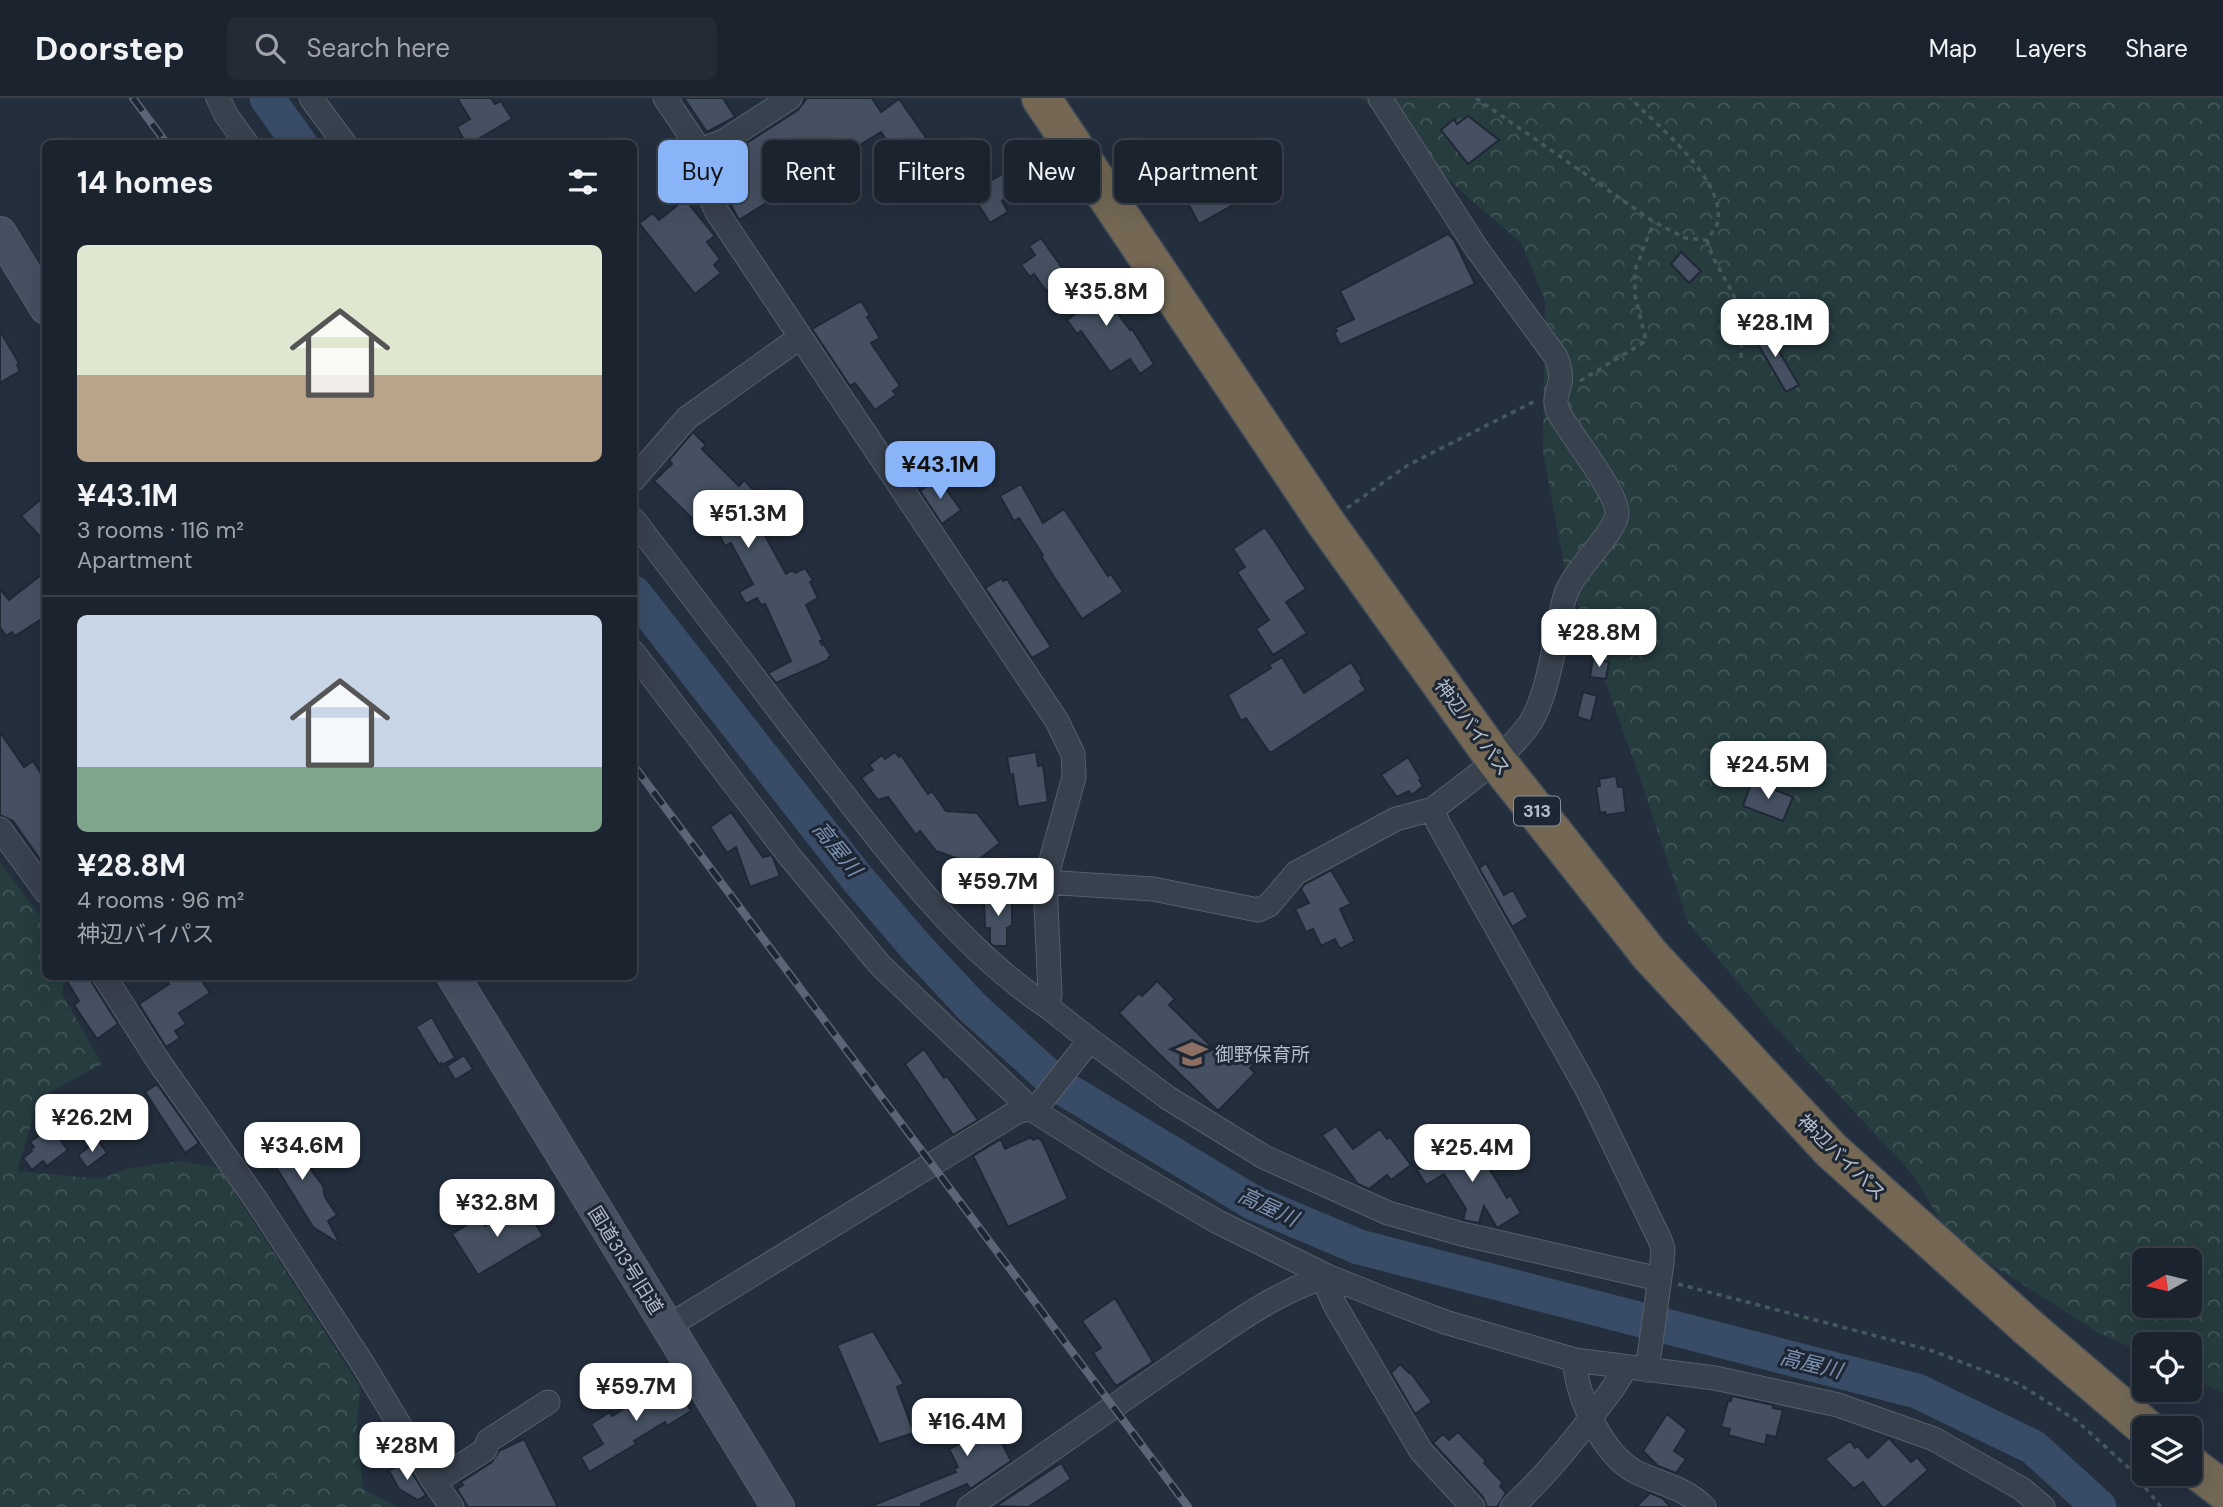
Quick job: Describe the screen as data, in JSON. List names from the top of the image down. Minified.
{"streets":{"highway":["神辺バイパス","313"],"street":["国道313号旧道"]},"water":["高屋川"],"places":{"school or university":["御野保育所"]},"north":"left","page":{"header":"Doorstep","search":"Search here","nav":["Map","Layers","Share"],"chip":["Buy","Rent","Filters","New","Apartment"],"heading":"14 homes","list":[{"name":"¥43.1M","note":"3 rooms · 116 m² · Apartment"},{"name":"¥28.8M","note":"4 rooms · 96 m² · 神辺バイパス"}],"price":["¥35.8M","¥28.1M","¥43.1M","¥51.3M","¥28.8M","¥24.5M","¥59.7M","¥26.2M","¥34.6M","¥25.4M","¥32.8M","¥59.7M","¥16.4M","¥28M"]}}
